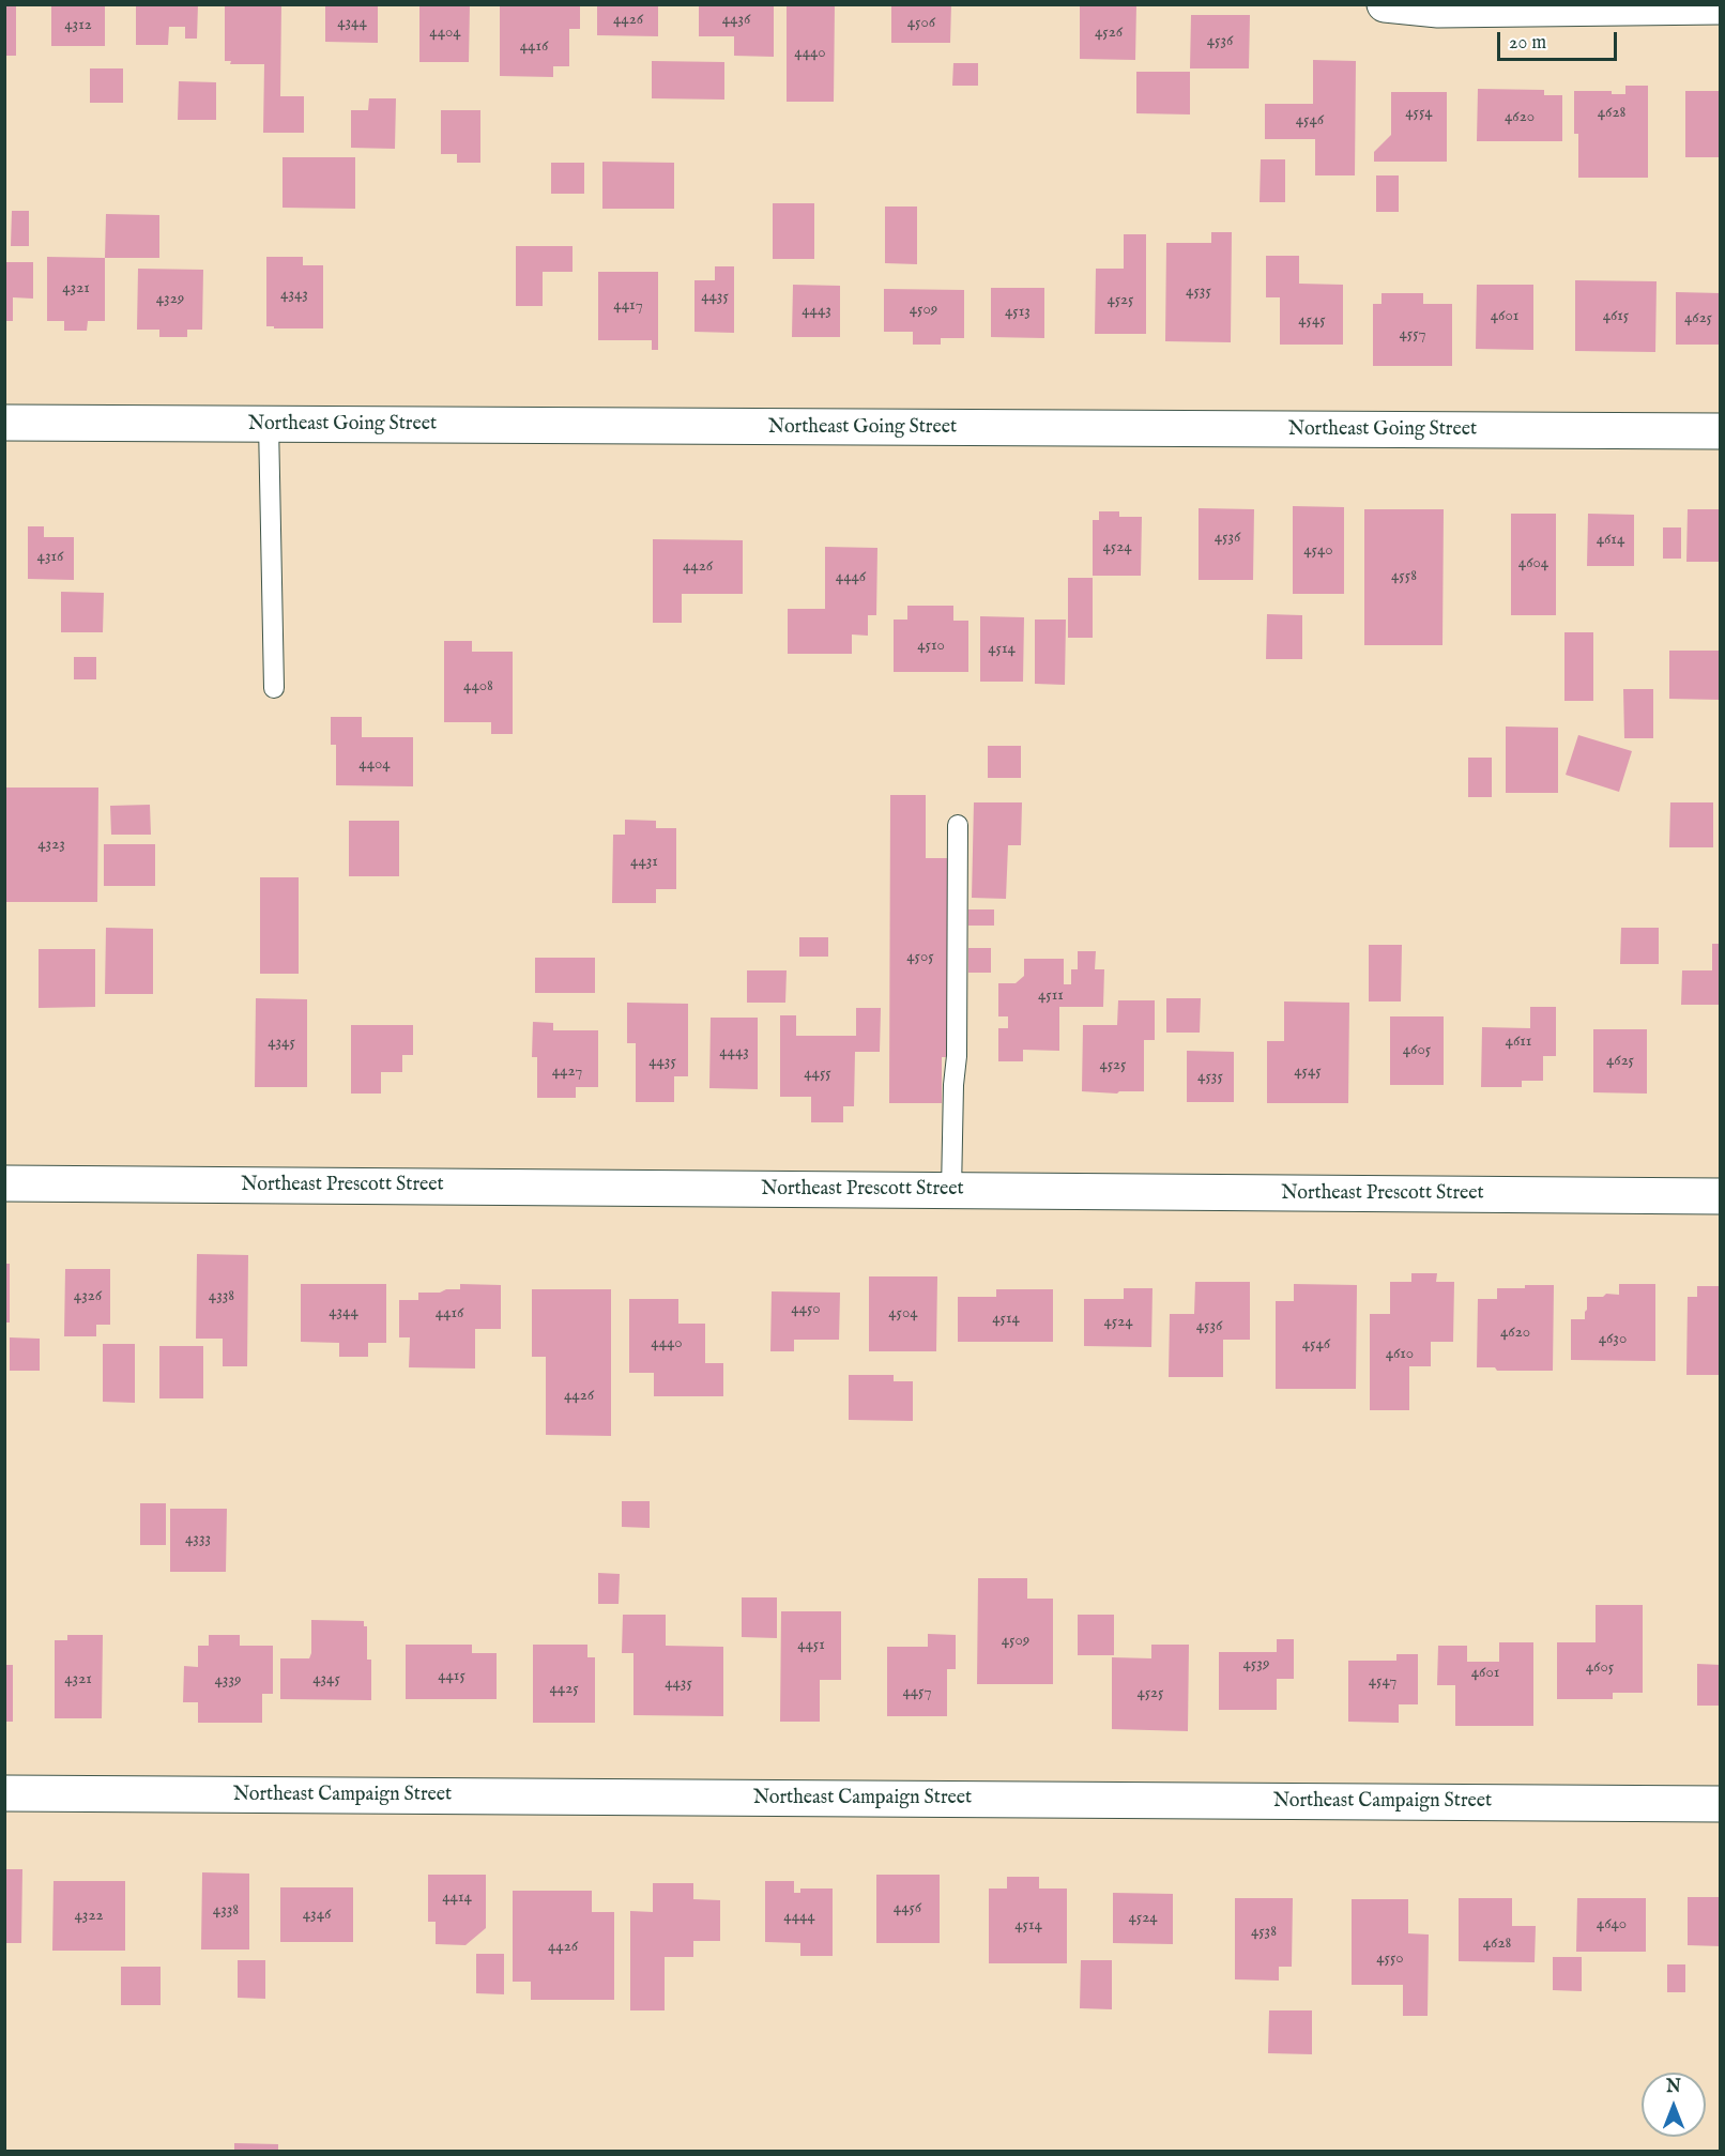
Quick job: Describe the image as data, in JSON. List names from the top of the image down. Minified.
{"streets":{"street":["Northeast Going Street","Northeast Prescott Street","Northeast Campaign Street"]},"house_numbers":["4426","4436","4344","4506","4312","4404","4526","4536","4416","4440","4554","4628","4620","4546","4321","4535","4343","4435","4329","4525","4417","4509","4443","4513","4601","4615","4625","4545","4557","4536","4614","4524","4540","4316","4604","4426","4558","4446","4510","4514","4408","4404","4323","4431","4505","4511","4611","4345","4605","4443","4625","4435","4525","4427","4545","4455","4535","4326","4338","4450","4344","4416","4504","4514","4524","4536","4620","4630","4440","4546","4610","4426","4333","4509","4451","4539","4605","4601","4415","4321","4345","4339","4547","4435","4425","4457","4525","4414","4456","4338","4346","4322","4444","4524","4640","4514","4538","4628","4426","4550"],"scale_bar":"20 m","north":"top"}
